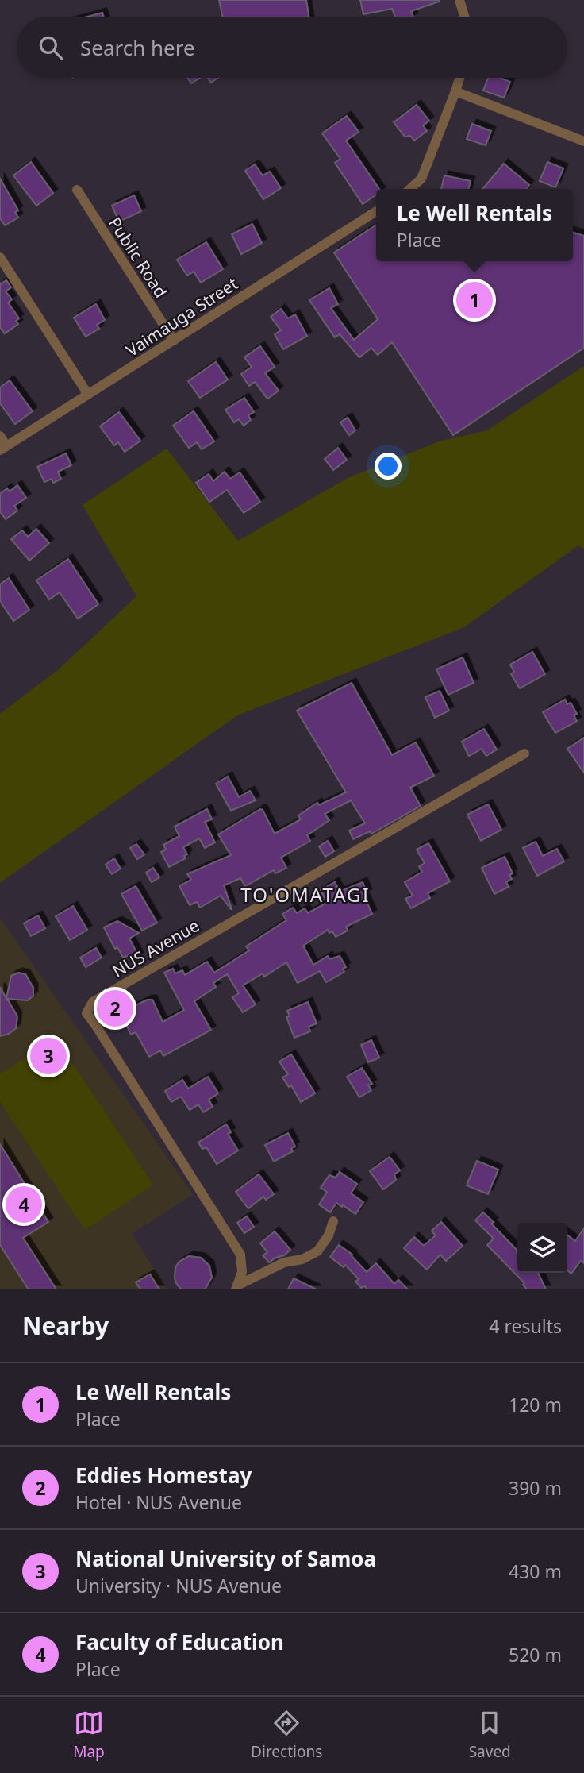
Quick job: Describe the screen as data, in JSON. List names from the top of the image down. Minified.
{"streets":{"street":["Public Road","Vaimauga Street","NUS Avenue"]},"crossings":[["Public Road","Vaimauga Street"]],"districts":["TO'OMATAGI"],"page":{"search":"Search here","popup":["Le Well Rentals","Place"],"pins":["1","2","3","4"],"heading":["Nearby","4 results"],"list":[{"mark":"1","name":"Le Well Rentals","note":"Place","value":"120 m"},{"mark":"2","name":"Eddies Homestay","note":"Hotel · NUS Avenue","value":"390 m"},{"mark":"3","name":"National University of Samoa","note":"University · NUS Avenue","value":"430 m"},{"mark":"4","name":"Faculty of Education","note":"Place","value":"520 m"}],"nav":["Map","Directions","Saved"]}}
